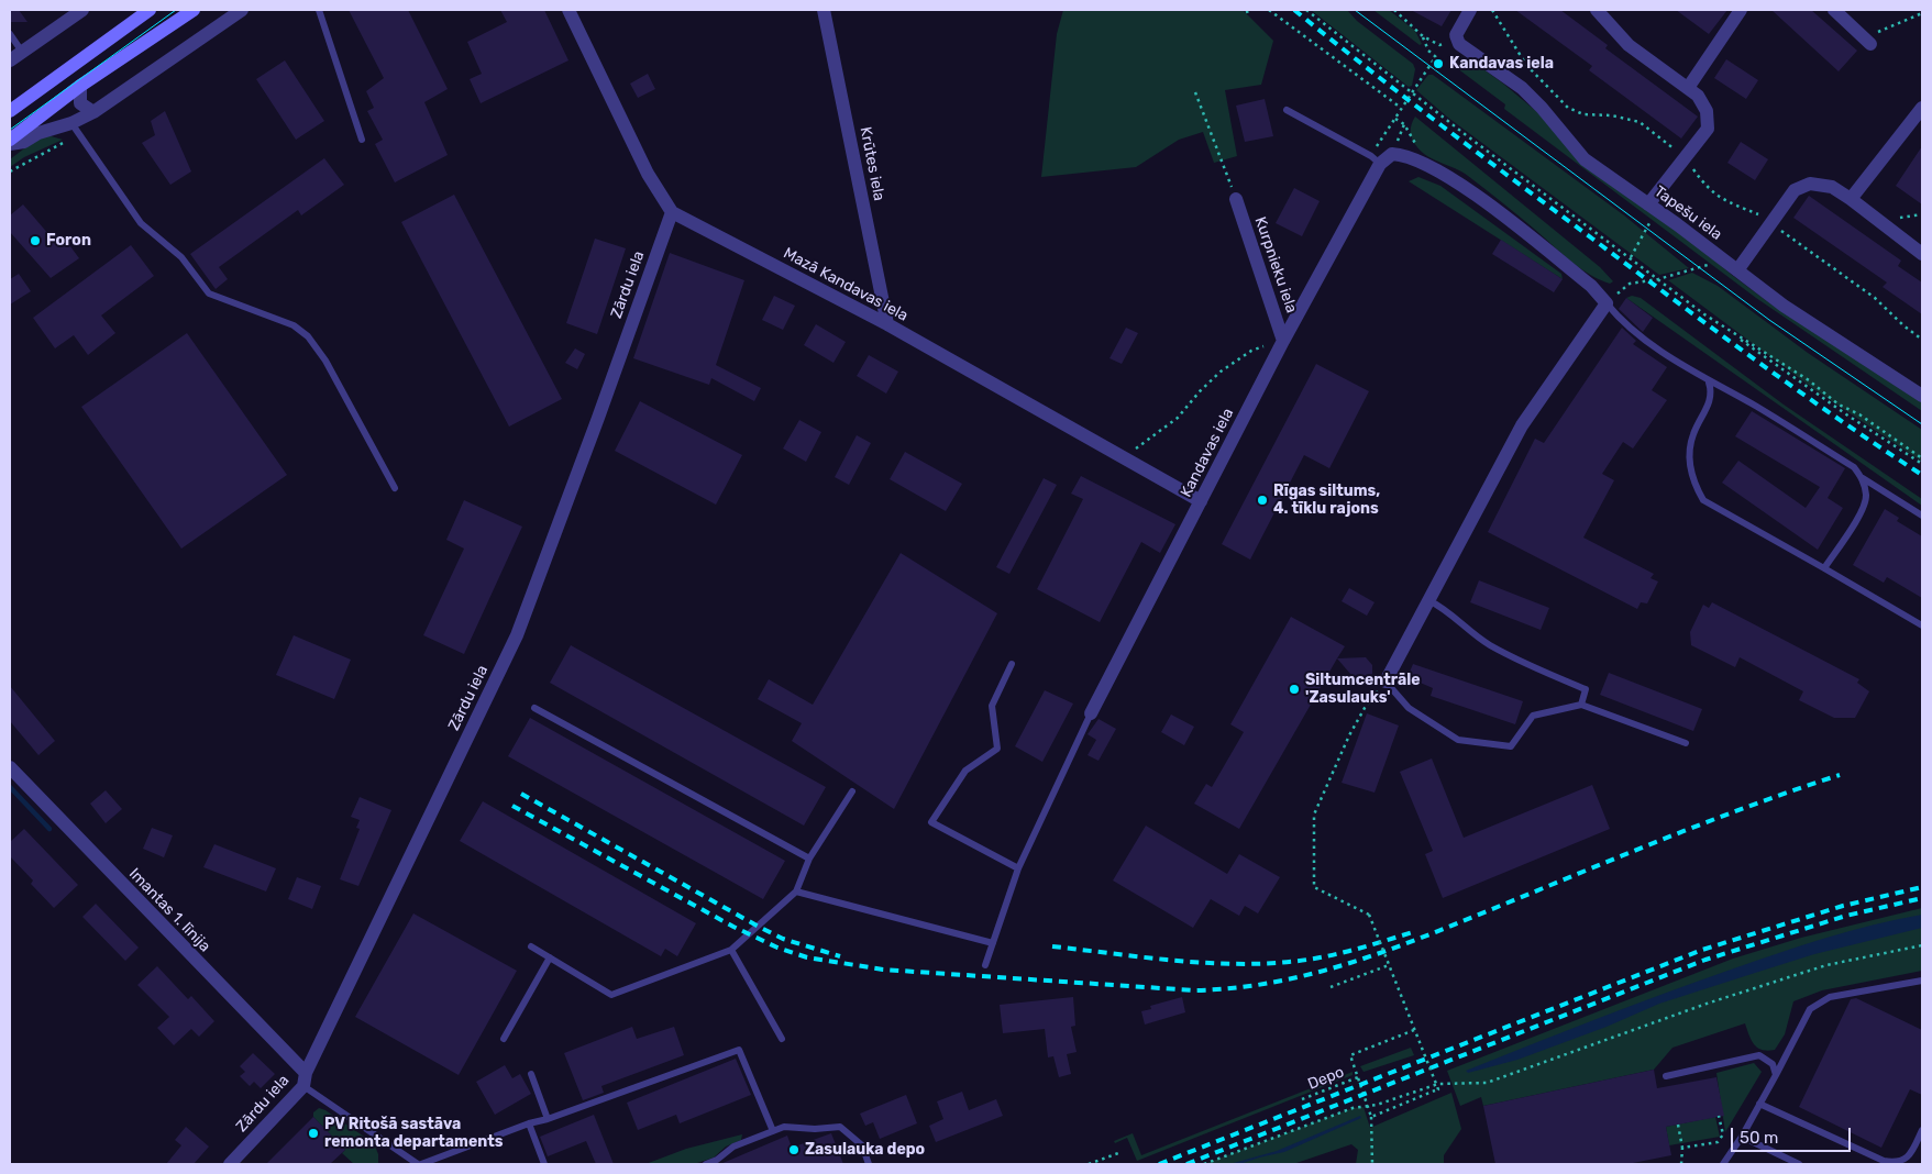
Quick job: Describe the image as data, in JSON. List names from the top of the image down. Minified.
{"streets":{"street":["Krūtes iela","Tapešu iela","Kurpnieku iela","Zārdu iela","Mazā Kandavas iela","Kandavas iela","Imantas 1. līnija"],"path":["Depo"]},"crossings":[["Krūtes iela","Mazā Kandavas iela"],["Kurpnieku iela","Kandavas iela"],["Zārdu iela","Mazā Kandavas iela"],["Zārdu iela","Imantas 1. līnija"],["Mazā Kandavas iela","Kandavas iela"]],"places":["Kandavas iela","Foron","Rīgas siltums, 4. tīklu rajons","Siltumcentrāle 'Zasulauks'","PV Ritošā sastāva remonta departaments","Zasulauka depo"],"scale_bar":"50 m"}
